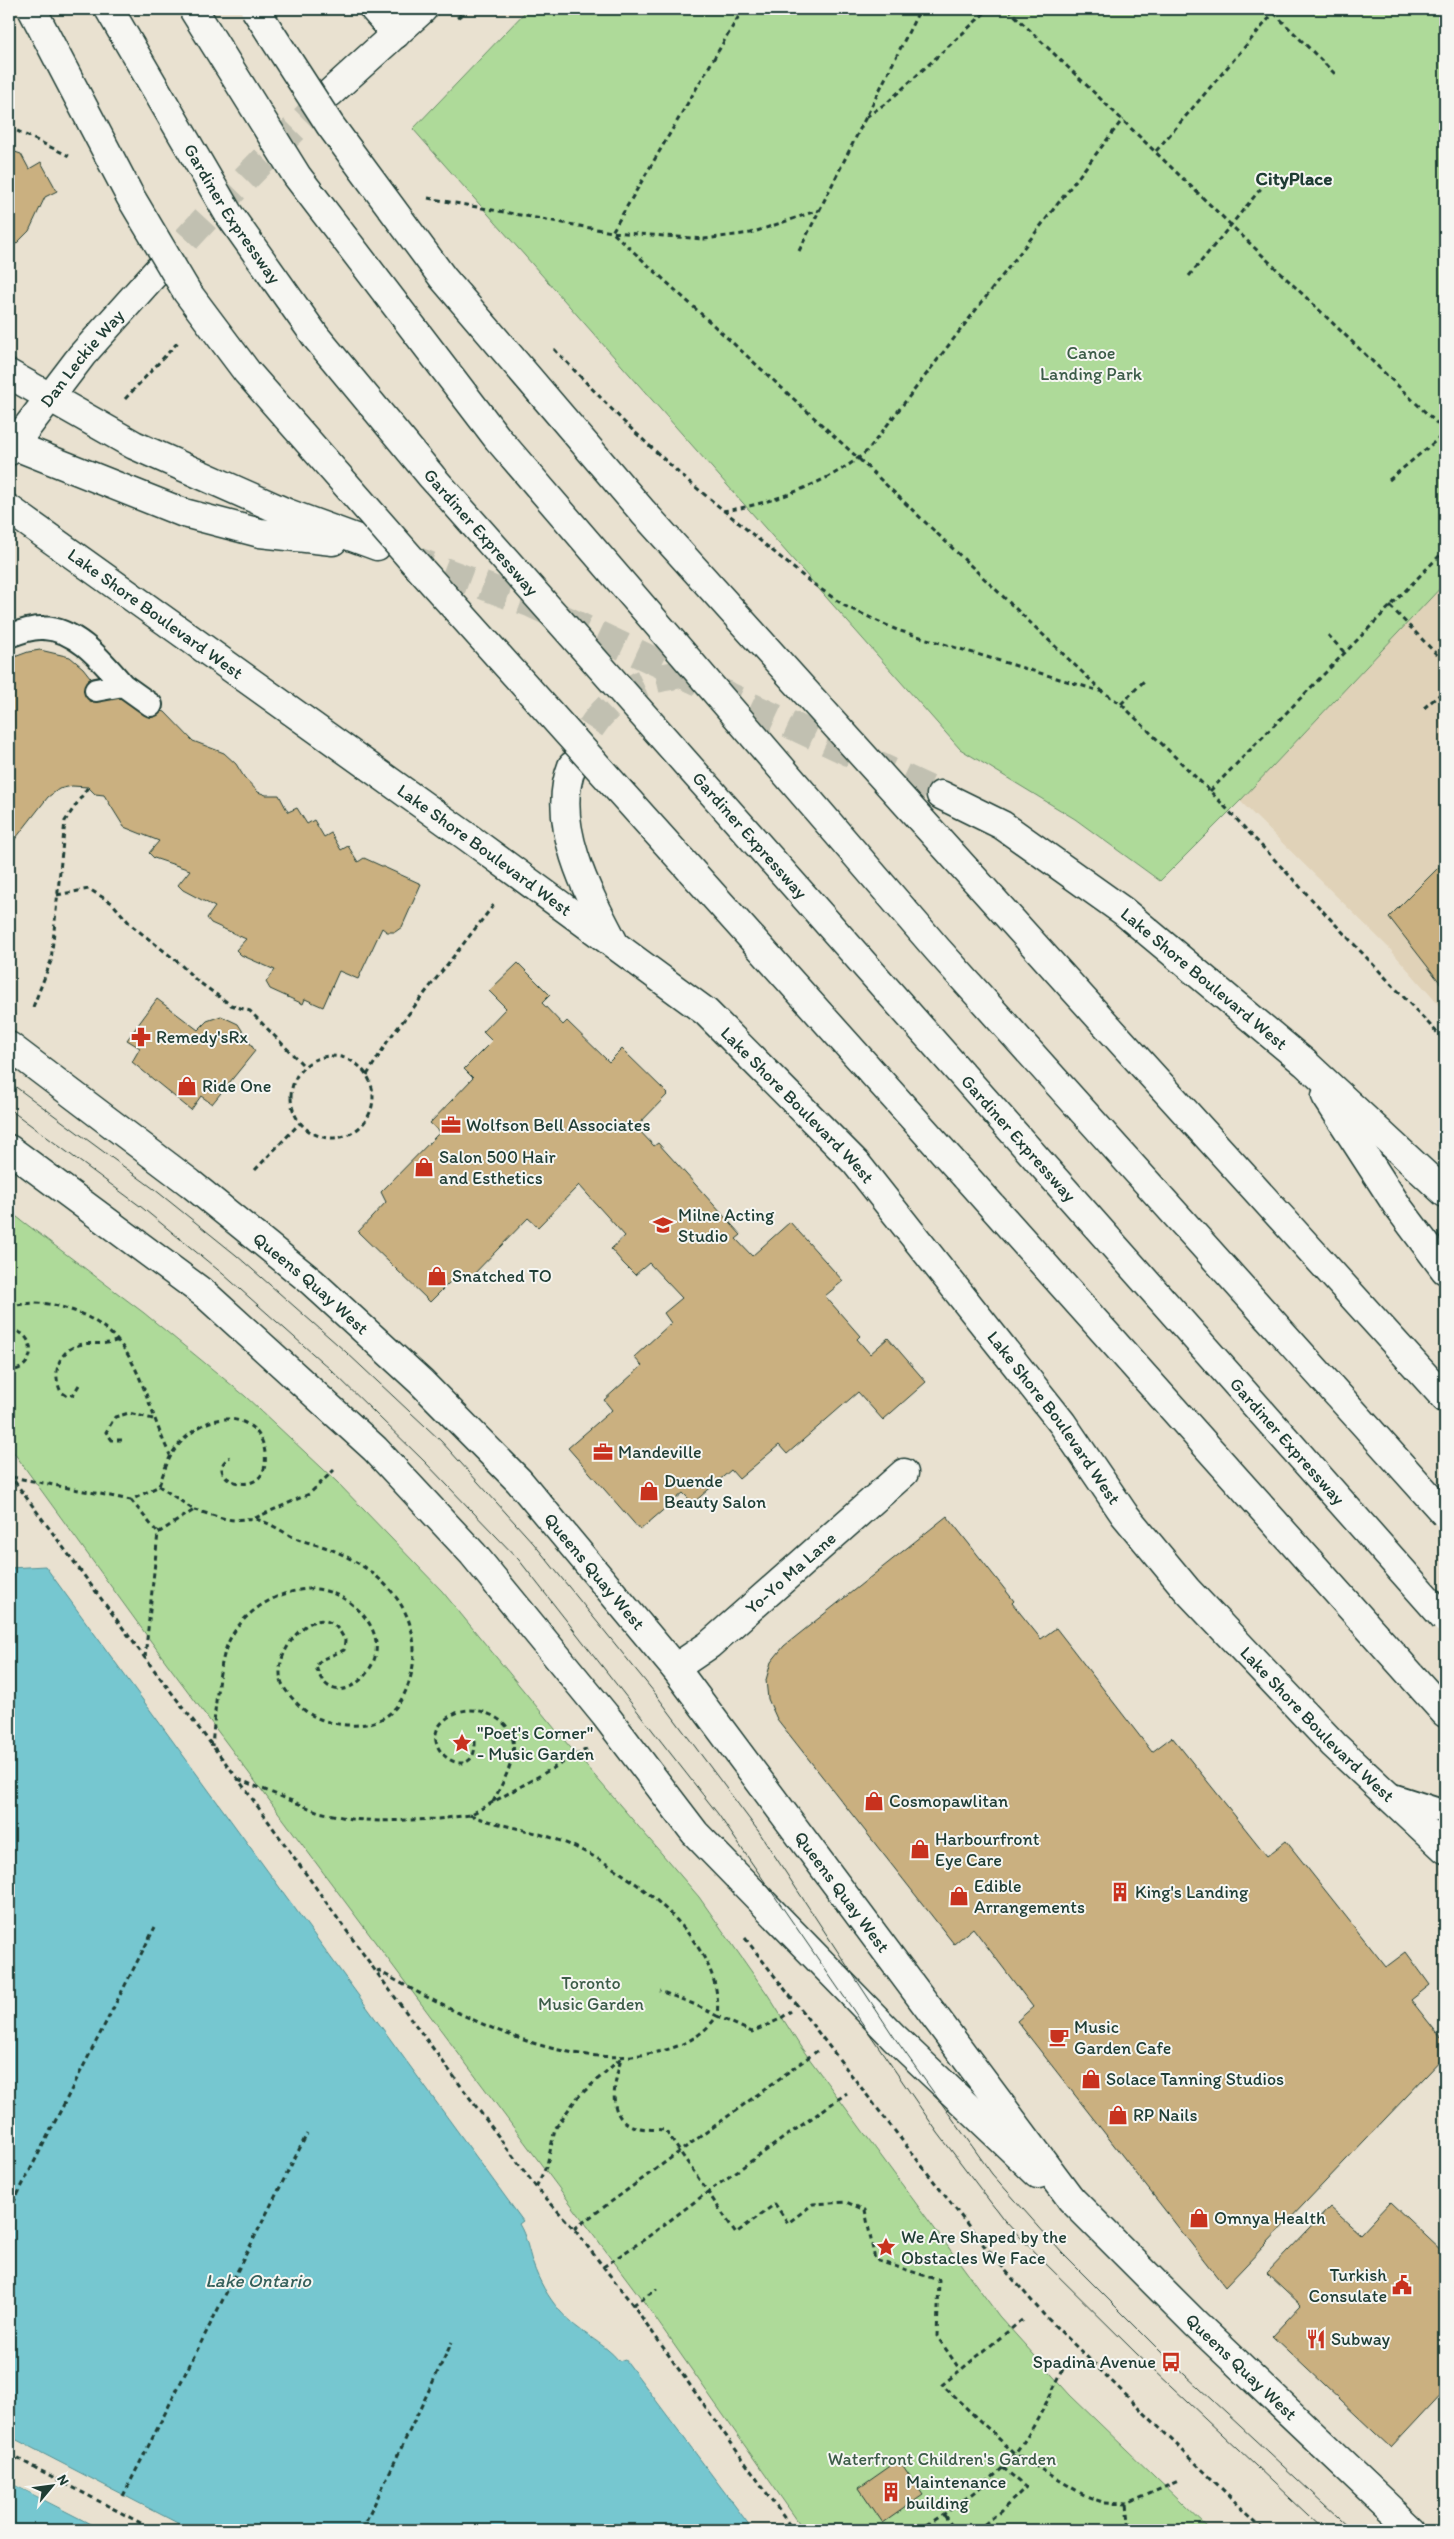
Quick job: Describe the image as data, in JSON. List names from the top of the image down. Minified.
{"streets":{"main road":["Gardiner Expressway","Dan Leckie Way","Lake Shore Boulevard West","Queens Quay West","Yo-Yo Ma Lane"]},"crossings":[["Queens Quay West","Yo-Yo Ma Lane"]],"districts":["CityPlace"],"water":["Lake Ontario"],"parks":["Canoe Landing Park","Toronto Music Garden","Waterfront Children's Garden"],"places":{"pharmacy":["Remedy'sRx"],"shop":["Ride One","Salon 500 Hair and Esthetics","Snatched TO","Duende Beauty Salon","Cosmopawlitan","Harbourfront Eye Care","Edible Arrangements","Solace Tanning Studios","RP Nails","Omnya Health"],"office":["Wolfson Bell Associates","Mandeville"],"school or university":["Milne Acting Studio"],"place":["\"Poet's Corner\" - Music Garden","We Are Shaped by the Obstacles We Face"],"building":["King's Landing","Maintenance building"],"cafe":["Music Garden Cafe"],"public building":["Turkish Consulate"],"restaurant":["Subway"],"bus stop":["Spadina Avenue"]},"north":"top right"}
